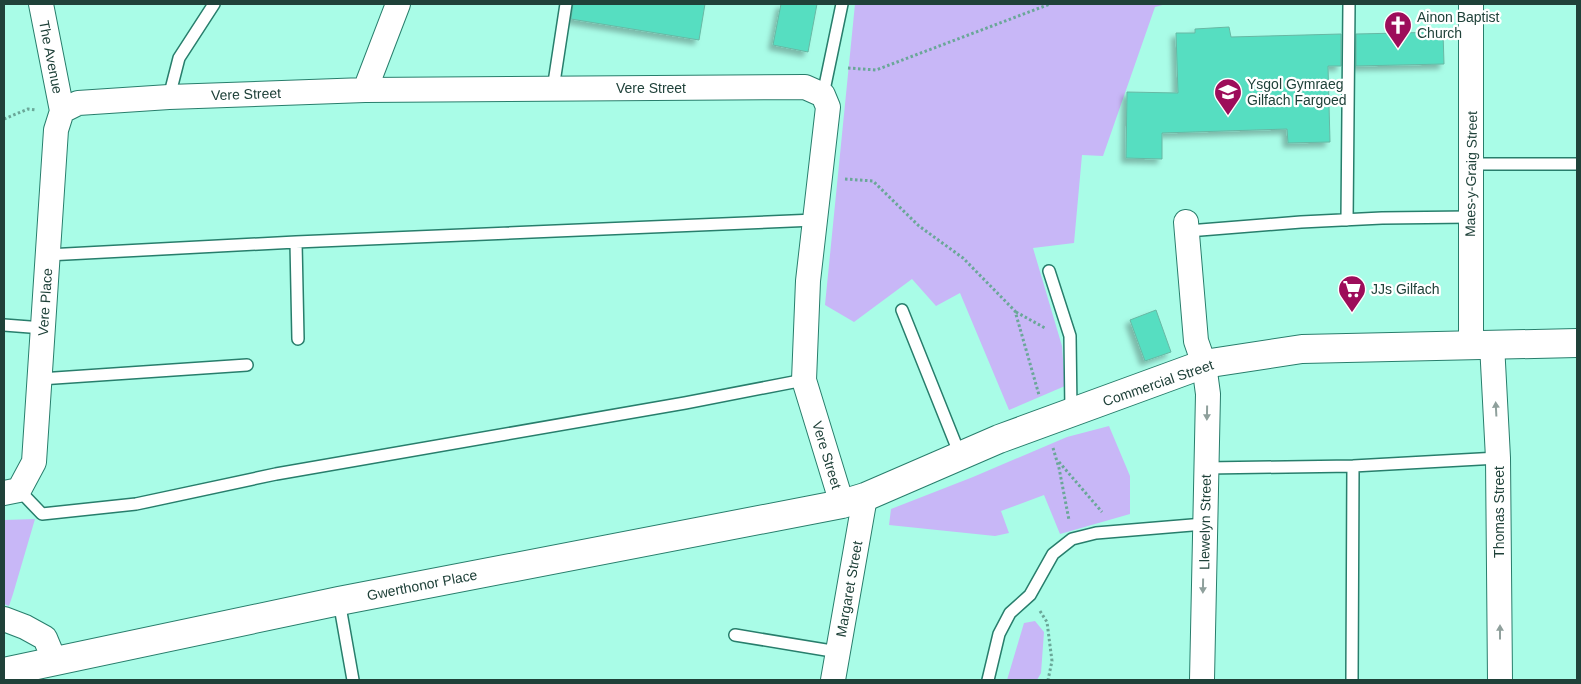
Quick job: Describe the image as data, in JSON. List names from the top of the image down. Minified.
{"streets":{"street":["The Avenue","Vere Street","Maes-y-Graig Street","Vere Place","Commercial Street","Thomas Street","Llewelyn Street","Gwerthonor Place","Margaret Street"]},"crossings":[["The Avenue","Vere Street"],["The Avenue","Vere Place"],["Vere Street","Vere Place"],["Vere Street","Commercial Street"],["Vere Street","Gwerthonor Place"],["Vere Street","Margaret Street"],["Maes-y-Graig Street","Commercial Street"],["Maes-y-Graig Street","Thomas Street"],["Commercial Street","Thomas Street"],["Commercial Street","Llewelyn Street"],["Commercial Street","Gwerthonor Place"],["Commercial Street","Margaret Street"],["Gwerthonor Place","Margaret Street"]],"one_way":["Thomas Street","Llewelyn Street"],"places":{"church":["Ainon Baptist Church"],"school or university":["Ysgol Gymraeg Gilfach Fargoed"],"supermarket":["JJs Gilfach"]}}
